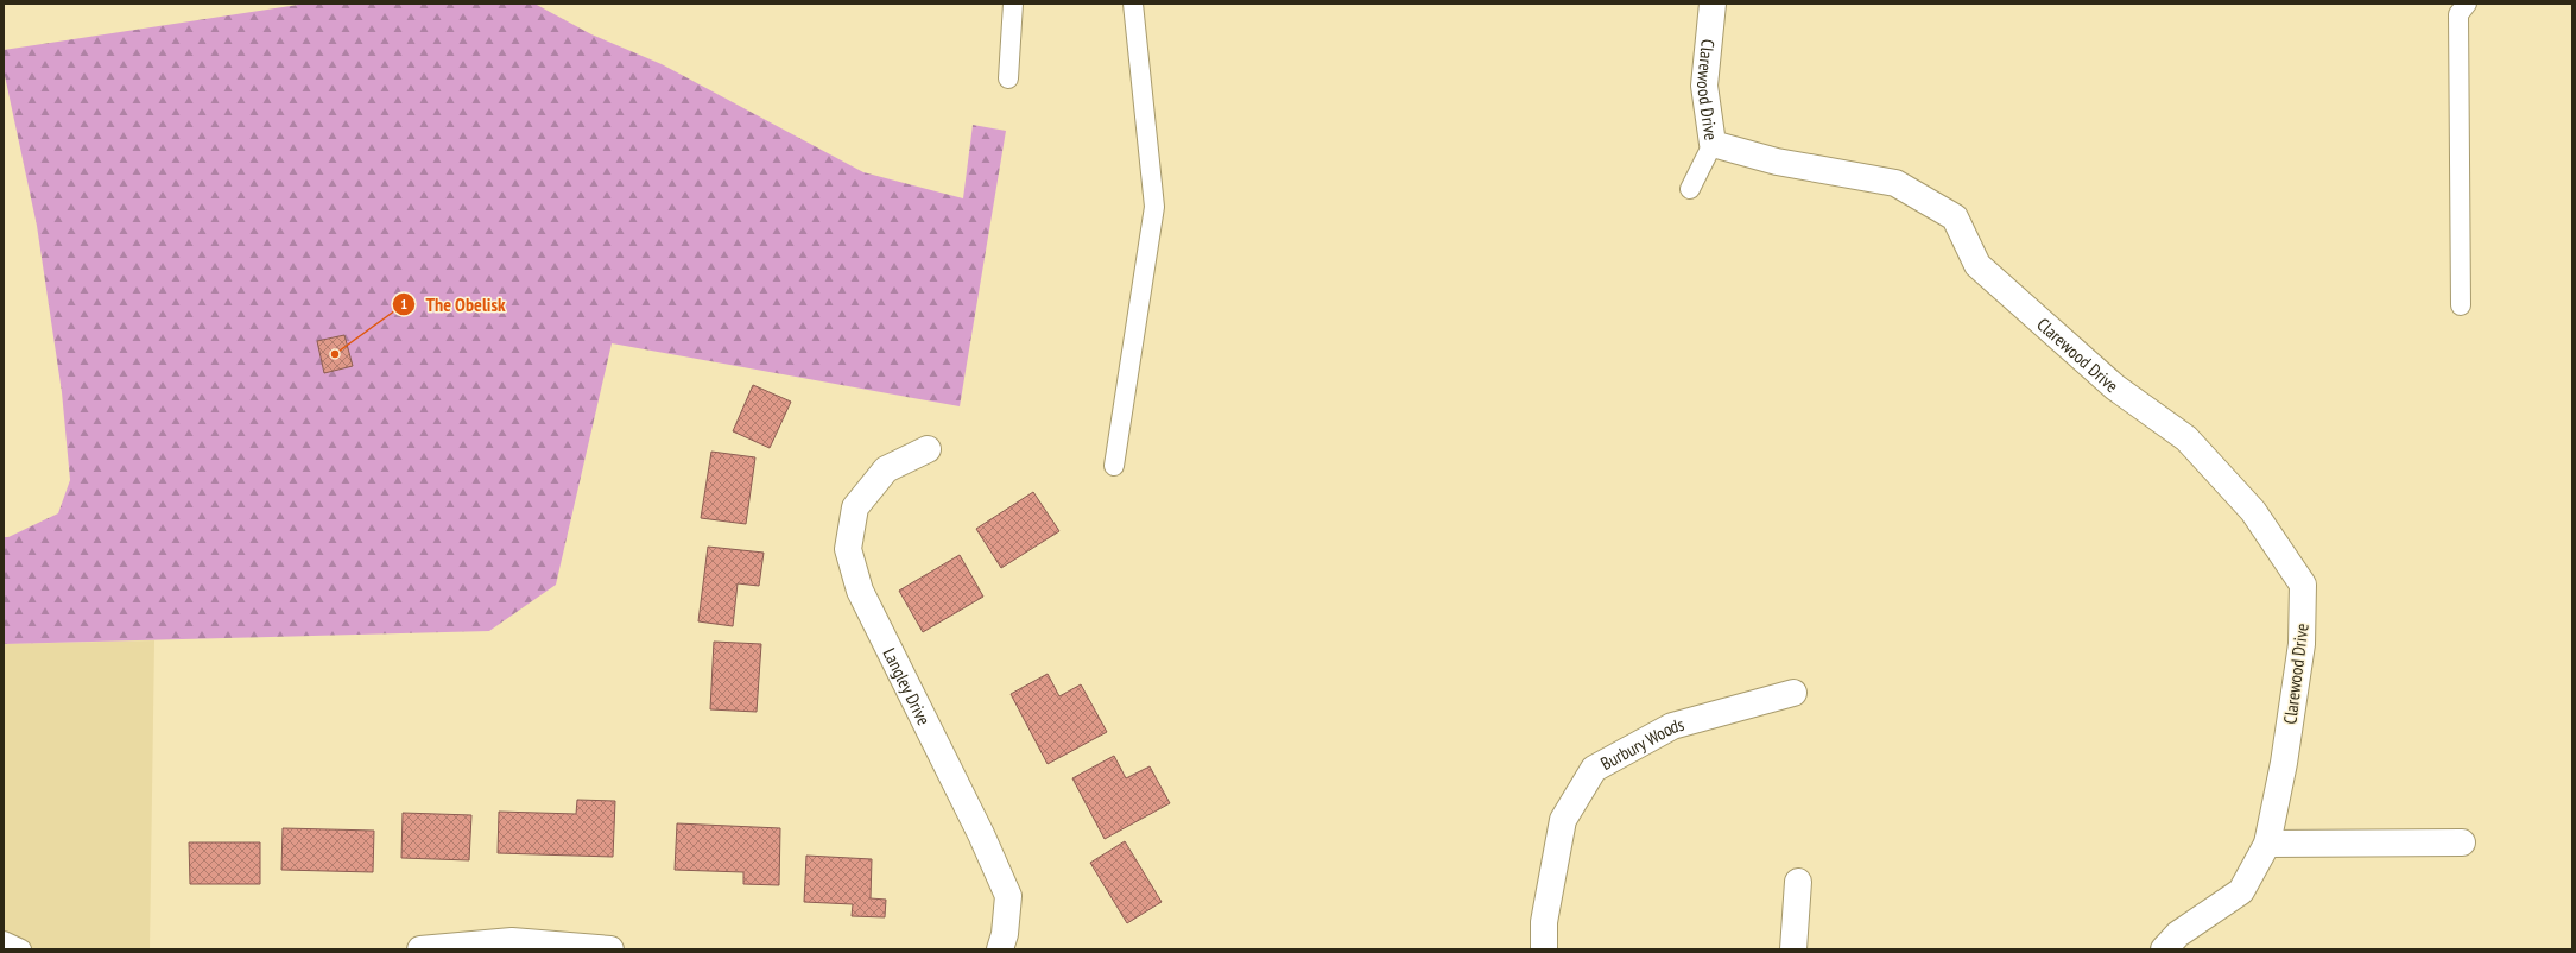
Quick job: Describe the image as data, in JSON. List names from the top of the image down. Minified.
{"streets":{"street":["Clarewood Drive","Langley Drive","Burbury Woods"]},"places":["The Obelisk"]}
